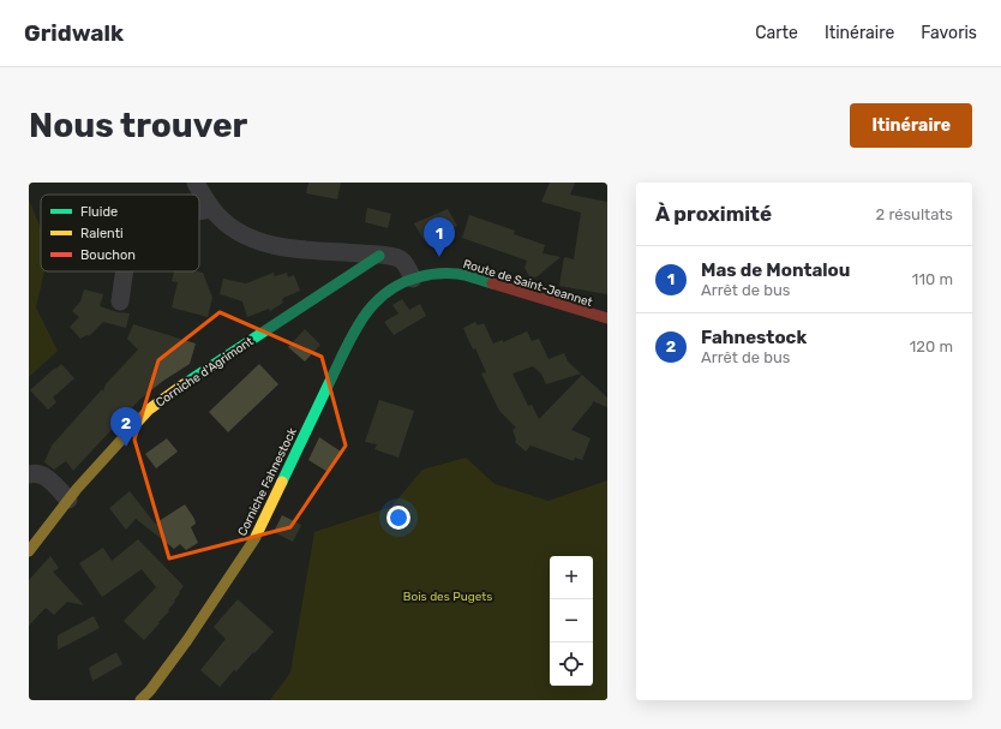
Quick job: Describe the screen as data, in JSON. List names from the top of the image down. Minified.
{"streets":{"main road":["Route de Saint-Jeannet","Corniche d'Agrimont","Corniche Fahnestock"]},"crossings":[["Route de Saint-Jeannet","Corniche Fahnestock"]],"parks":["Bois des Pugets"],"legend":["Fluide","Ralenti","Bouchon"],"page":{"header":"Gridwalk","nav":["Carte","Itinéraire","Favoris"],"buttons":"Itinéraire","title":"Nous trouver","heading":["À proximité","2 résultats"],"pins":["1","2"],"list":[{"mark":"1","name":"Mas de Montalou","note":"Arrêt de bus","value":"110 m"},{"mark":"2","name":"Fahnestock","note":"Arrêt de bus","value":"120 m"}],"map_buttons":["+","−"]}}
